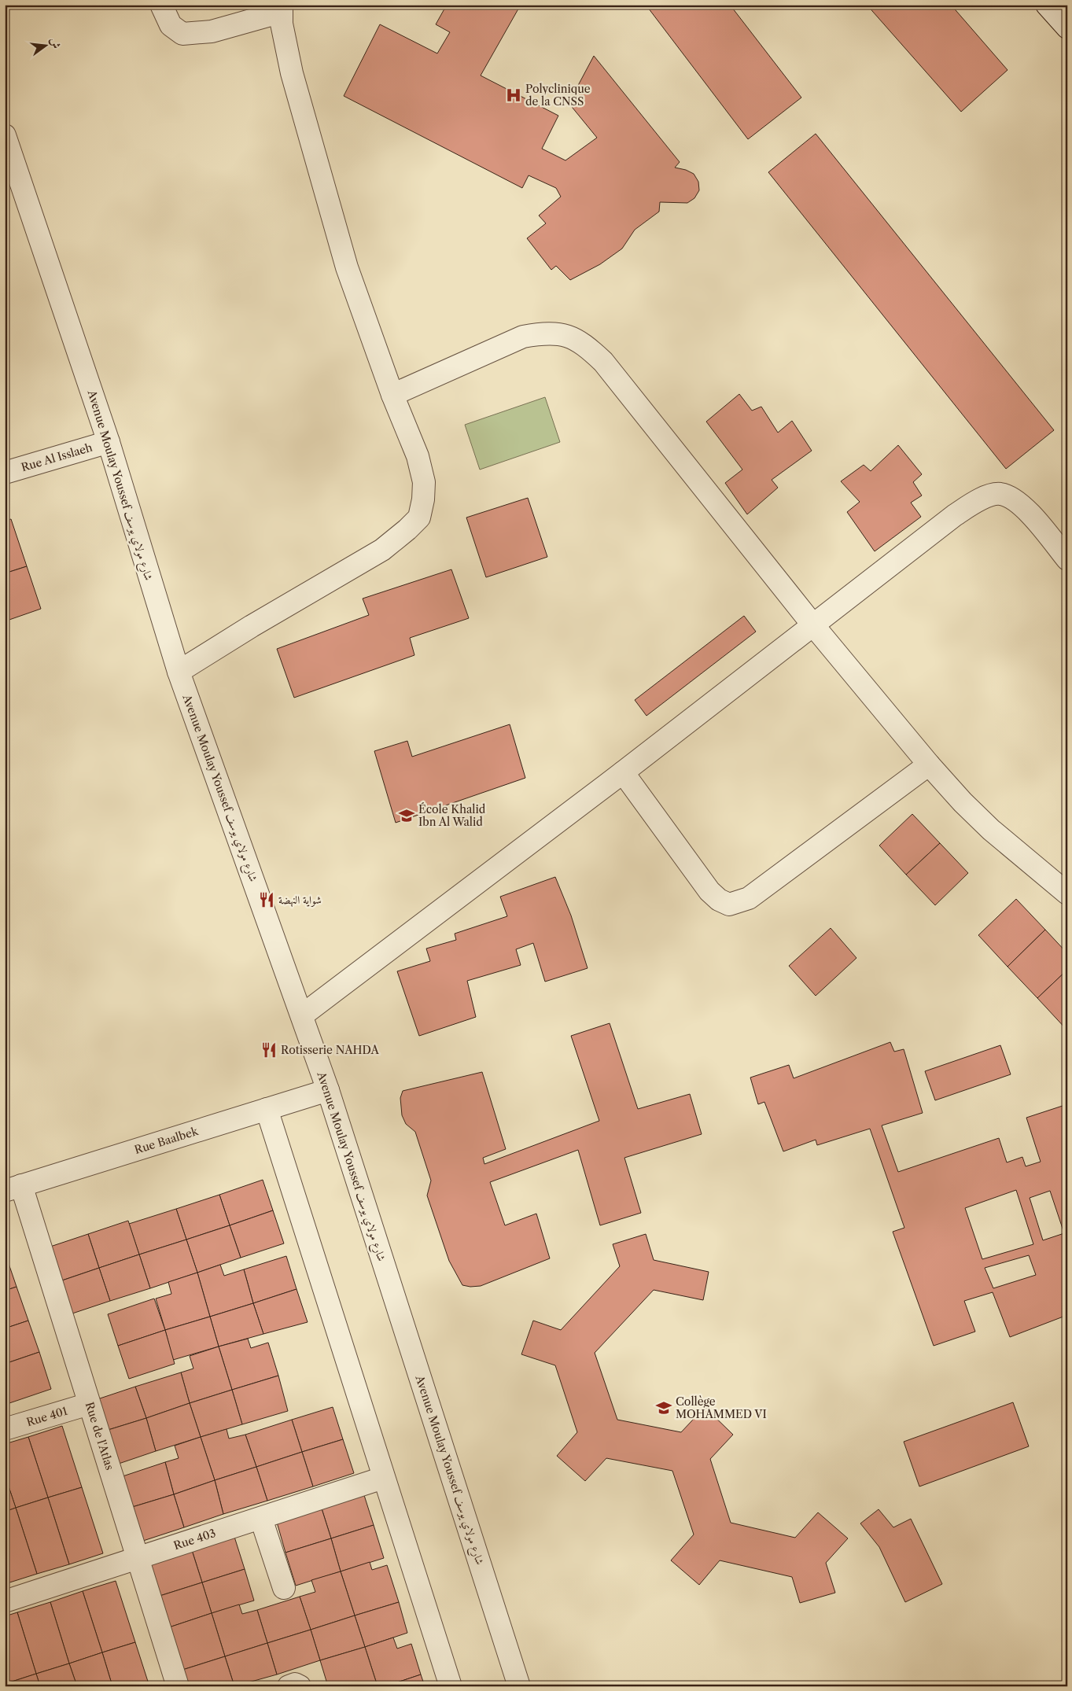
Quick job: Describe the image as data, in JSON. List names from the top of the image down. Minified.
{"streets":{"street":["Rue Al Isslaeh","Avenue Moulay Youssef شارع مولاي يوسف","Rue Baalbek","Rue 401","Rue de l'Atlas","Rue 403"]},"crossings":[["Rue Al Isslaeh","Avenue Moulay Youssef شارع مولاي يوسف"],["Avenue Moulay Youssef شارع مولاي يوسف","Rue Baalbek"],["Rue Baalbek","Rue de l'Atlas"],["Rue 401","Rue de l'Atlas"],["Rue de l'Atlas","Rue 403"]],"places":{"hospital":["Polyclinique de la CNSS"],"school or university":["École Khalid Ibn Al Walid","Collège MOHAMMED VI"],"restaurant":["شواية النهضة","Rotisserie NAHDA"]},"north":"right"}
